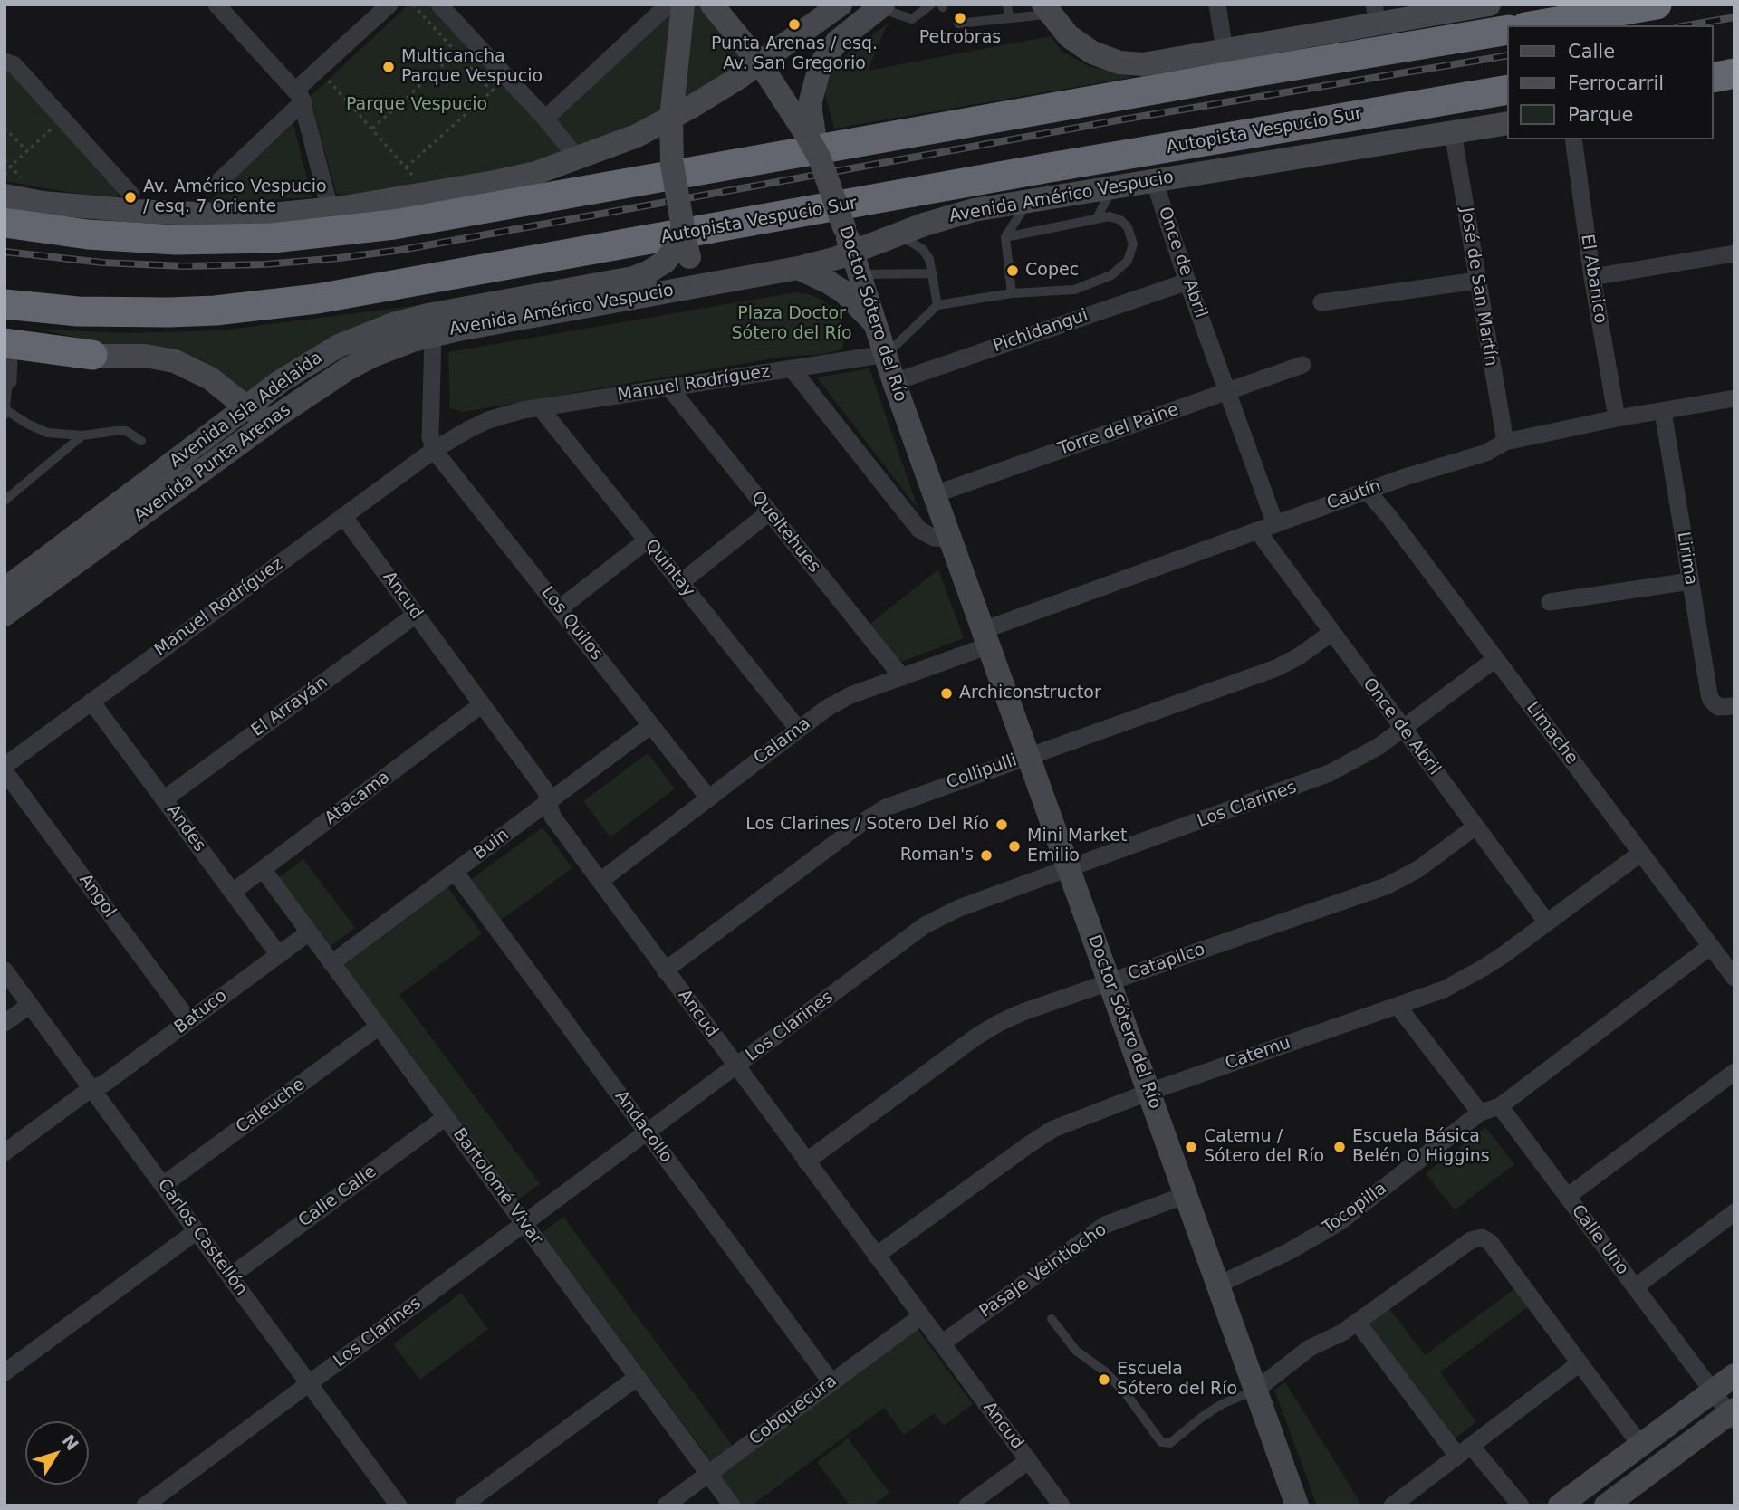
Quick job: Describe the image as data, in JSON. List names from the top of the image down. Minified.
{"streets":{"highway":["Autopista Vespucio Sur"],"main road":["Avenida Américo Vespucio","Doctor Sótero del Río","Avenida Isla Adelaida","Avenida Punta Arenas"],"street":["Once de Abril","El Abanico","José de San Martín","Pichidangui","Manuel Rodríguez","Torre del Paine","Cautín","Queltehues","Lirima","Quintay","Ancud","Los Quilos","El Arrayán","Limache","Calama","Collipulli","Atacama","Los Clarines","Andes","Buin","Angol","Catapilco","Batuco","Catemu","Caleuche","Andacollo","Bartolomé Vivar","Calle Calle","Tocopilla","Carlos Castellón","Calle Uno","Pasaje Veintiocho","Cobquecura"]},"crossings":[["Avenida Américo Vespucio","Once de Abril"],["Avenida Américo Vespucio","José de San Martín"],["Avenida Américo Vespucio","Doctor Sótero del Río"],["Avenida Américo Vespucio","Avenida Punta Arenas"],["Once de Abril","Pichidangui"],["Once de Abril","Torre del Paine"],["Once de Abril","Cautín"],["Once de Abril","Collipulli"],["Once de Abril","Los Clarines"],["Once de Abril","Catapilco"],["Once de Abril","Catemu"],["El Abanico","Cautín"],["José de San Martín","Cautín"],["Doctor Sótero del Río","Pichidangui"],["Doctor Sótero del Río","Manuel Rodríguez"],["Doctor Sótero del Río","Torre del Paine"],["Doctor Sótero del Río","Cautín"],["Doctor Sótero del Río","Calama"],["Doctor Sótero del Río","Collipulli"],["Doctor Sótero del Río","Los Clarines"],["Doctor Sótero del Río","Catapilco"],["Doctor Sótero del Río","Catemu"],["Doctor Sótero del Río","Tocopilla"],["Doctor Sótero del Río","Pasaje Veintiocho"],["Manuel Rodríguez","Queltehues"],["Manuel Rodríguez","Quintay"],["Manuel Rodríguez","Ancud"],["Manuel Rodríguez","Los Quilos"],["Manuel Rodríguez","Andes"],["Cautín","Lirima"],["Cautín","Limache"],["Cautín","Calama"],["Queltehues","Calama"],["Quintay","Calama"],["Ancud","El Arrayán"],["Ancud","Calama"],["Ancud","Collipulli"],["Ancud","Atacama"],["Ancud","Los Clarines"],["Ancud","Buin"],["Ancud","Catapilco"],["Ancud","Catemu"],["Ancud","Pasaje Veintiocho"],["Ancud","Cobquecura"],["Los Quilos","Calama"],["Los Quilos","Buin"],["El Arrayán","Andes"],["Limache","Los Clarines"],["Limache","Catemu"],["Atacama","Andes"],["Atacama","Bartolomé Vivar"],["Los Clarines","Andacollo"],["Los Clarines","Bartolomé Vivar"],["Los Clarines","Carlos Castellón"],["Andes","Batuco"],["Buin","Andacollo"],["Buin","Bartolomé Vivar"],["Angol","Batuco"],["Batuco","Bartolomé Vivar"],["Batuco","Carlos Castellón"],["Caleuche","Bartolomé Vivar"],["Caleuche","Carlos Castellón"],["Andacollo","Cobquecura"],["Bartolomé Vivar","Calle Calle"],["Bartolomé Vivar","Cobquecura"],["Calle Calle","Carlos Castellón"]],"parks":["Parque Vespucio","Plaza Doctor Sótero del Río"],"places":["Petrobras","Punta Arenas / esq. Av. San Gregorio","Multicancha Parque Vespucio","Av. Américo Vespucio / esq. 7 Oriente","Copec","Archiconstructor","Los Clarines / Sotero Del Río","Mini Market Emilio","Roman's","Catemu / Sótero del Río","Escuela Básica Belén O Higgins","Escuela Sótero del Río"],"legend":["Calle","Ferrocarril","Parque"],"north":"top right"}
